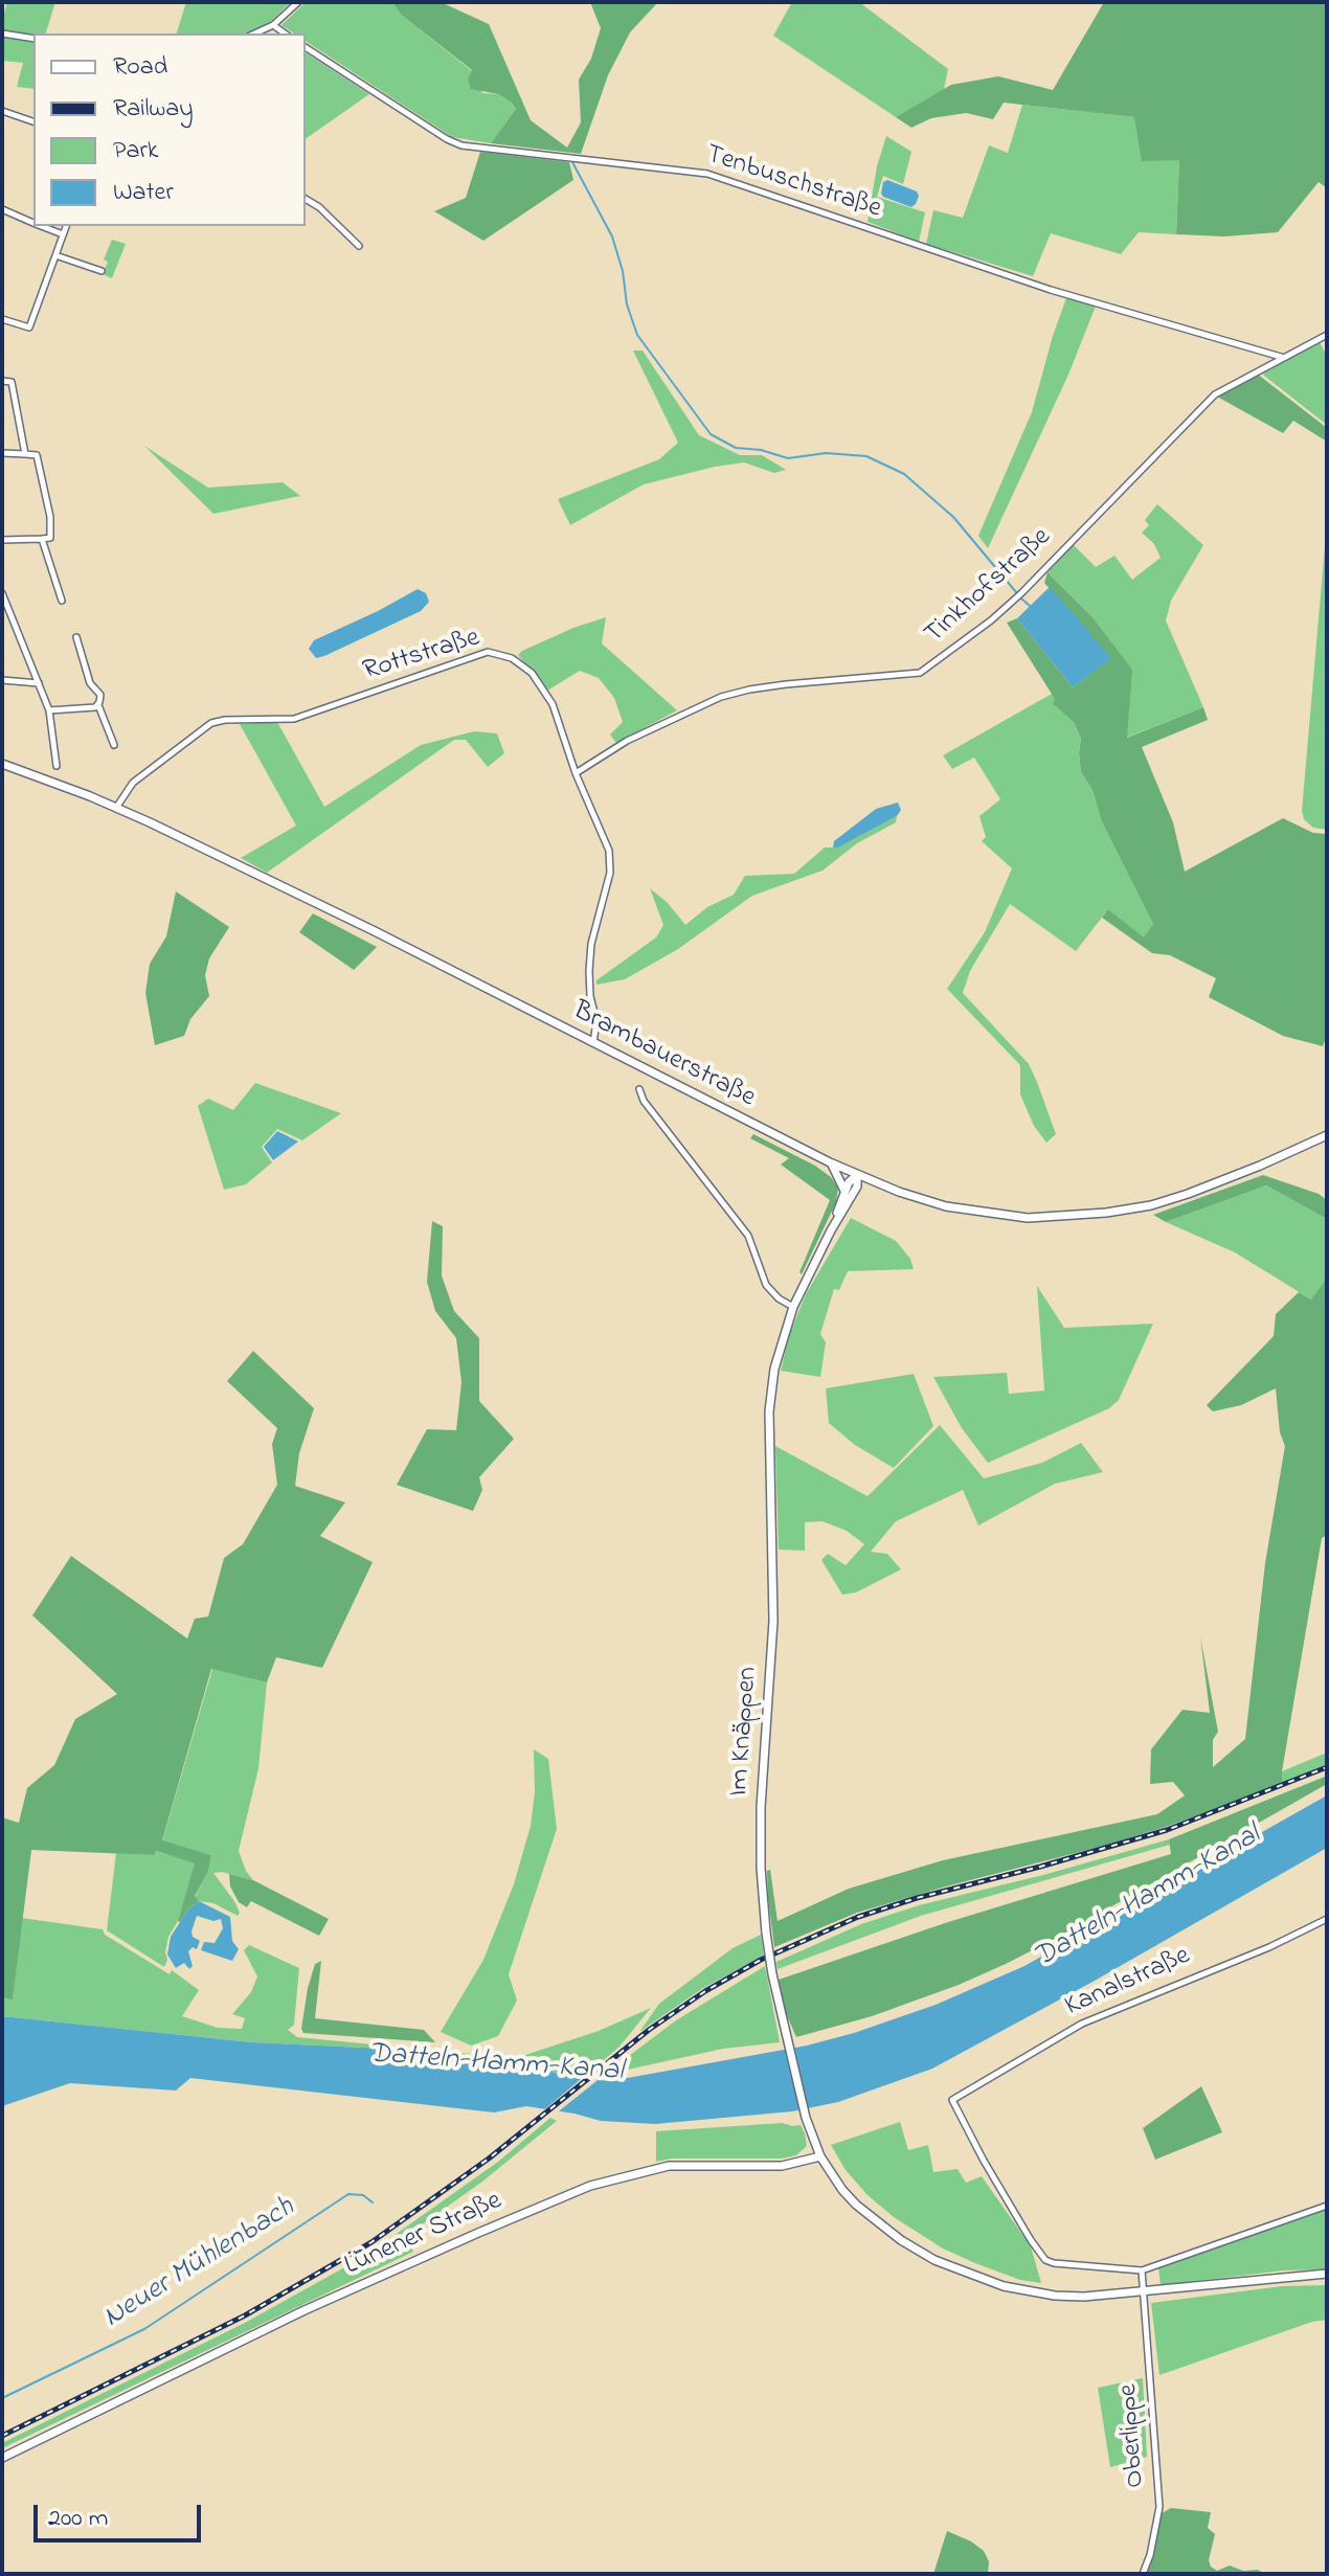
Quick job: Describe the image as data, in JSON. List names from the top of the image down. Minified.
{"streets":{"street":["Tenbuschstraße","Tinkhofstraße","Rottstraße","Brambauerstraße","Im Knäppen","Kanalstraße","Lünener Straße","Oberlippe"]},"crossings":[["Tenbuschstraße","Tinkhofstraße"],["Tinkhofstraße","Rottstraße"],["Rottstraße","Brambauerstraße"],["Brambauerstraße","Im Knäppen"],["Im Knäppen","Lünener Straße"],["Im Knäppen","Oberlippe"],["Kanalstraße","Oberlippe"]],"water":["Datteln-Hamm-Kanal","Neuer Mühlenbach"],"legend":["Road","Railway","Park","Water"],"scale_bar":"200 m"}
